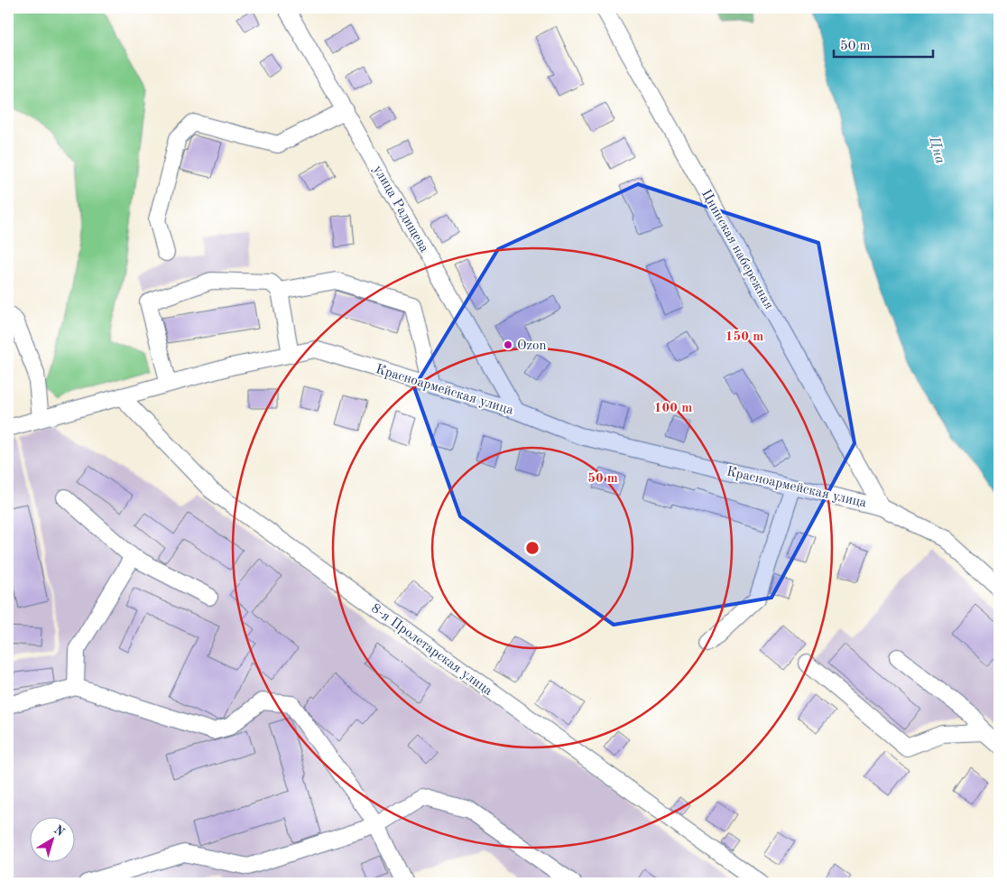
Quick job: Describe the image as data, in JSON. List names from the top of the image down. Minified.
{"streets":{"street":["улица Радищева","Цнинская набережная","Красноармейская улица","8-я Пролетарская улица"]},"crossings":[["улица Радищева","Красноармейская улица"],["Цнинская набережная","Красноармейская улица"],["Красноармейская улица","8-я Пролетарская улица"]],"water":["Цна"],"places":["Ozon"],"scale_bar":"50 m","north":"top right","rings":["150 m","100 m","50 m"]}
